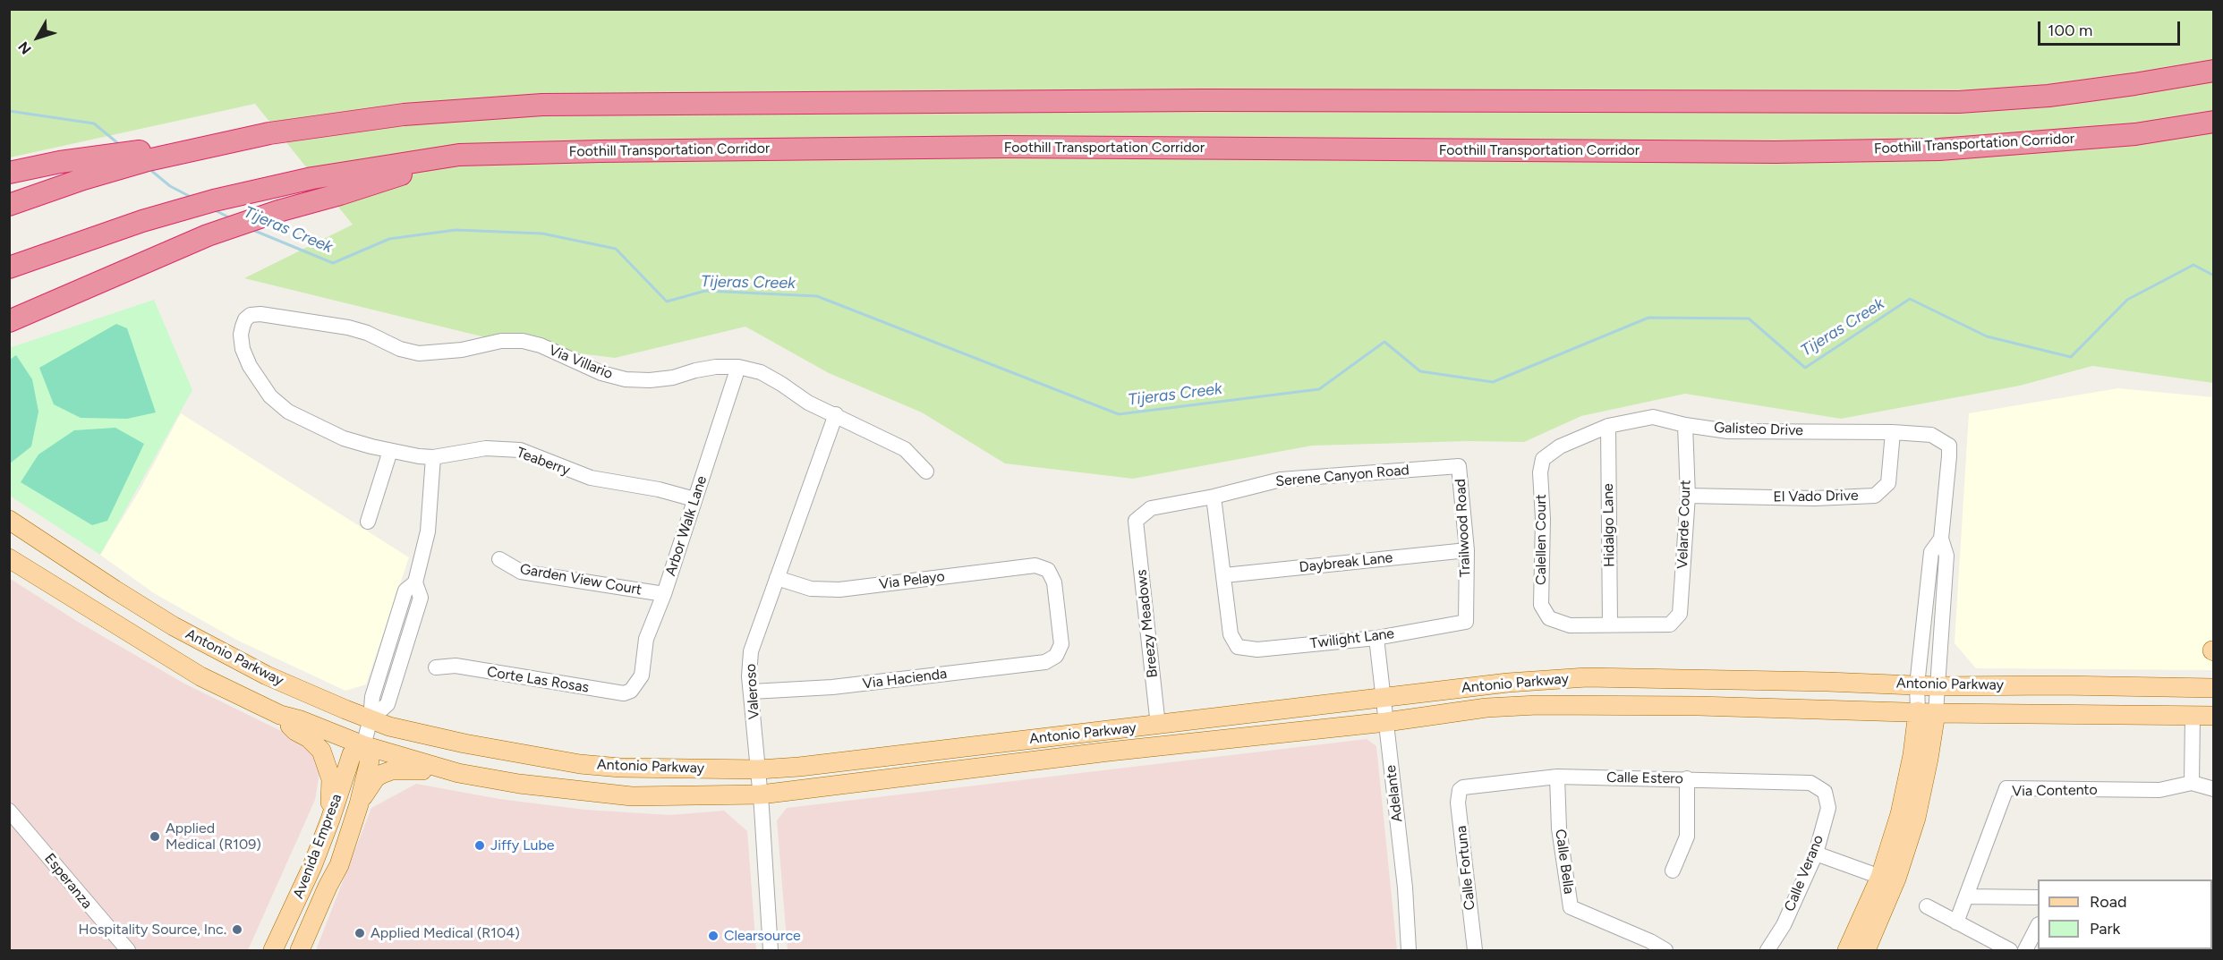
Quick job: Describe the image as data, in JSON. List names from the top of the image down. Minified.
{"streets":{"highway":["Foothill Transportation Corridor"],"main road":["Antonio Parkway","Avenida Empresa"],"street":["Via Villario","Galisteo Drive","Teaberry","Serene Canyon Road","El Vado Drive","Velarde Court","Hidalgo Lane","Arbor Walk Lane","Trailwood Road","Calellen Court","Daybreak Lane","Garden View Court","Via Pelayo","Breezy Meadows","Twilight Lane","Via Hacienda","Corte Las Rosas","Valeroso","Calle Estero","Via Contento","Adelante","Calle Bella","Calle Fortuna","Calle Verano","Esperanza"]},"crossings":[["Via Villario","Teaberry"],["Via Villario","Arbor Walk Lane"],["Via Villario","Valeroso"],["Galisteo Drive","El Vado Drive"],["Galisteo Drive","Velarde Court"],["Galisteo Drive","Hidalgo Lane"],["Galisteo Drive","Calellen Court"],["Teaberry","Arbor Walk Lane"],["Teaberry","Avenida Empresa"],["Serene Canyon Road","Trailwood Road"],["Serene Canyon Road","Breezy Meadows"],["El Vado Drive","Velarde Court"],["Velarde Court","Hidalgo Lane"],["Velarde Court","Calellen Court"],["Hidalgo Lane","Calellen Court"],["Arbor Walk Lane","Garden View Court"],["Arbor Walk Lane","Corte Las Rosas"],["Trailwood Road","Daybreak Lane"],["Trailwood Road","Twilight Lane"],["Daybreak Lane","Twilight Lane"],["Via Pelayo","Via Hacienda"],["Via Pelayo","Valeroso"],["Breezy Meadows","Antonio Parkway"],["Twilight Lane","Adelante"],["Antonio Parkway","Valeroso"],["Antonio Parkway","Adelante"],["Antonio Parkway","Avenida Empresa"],["Via Hacienda","Valeroso"],["Calle Estero","Calle Bella"],["Calle Estero","Calle Fortuna"],["Calle Estero","Calle Verano"]],"water":["Tijeras Creek"],"places":["Applied Medical (R109)","Jiffy Lube","Hospitality Source, Inc.","Applied Medical (R104)","Clearsource"],"legend":["Road","Park"],"scale_bar":"100 m","north":"bottom left"}
